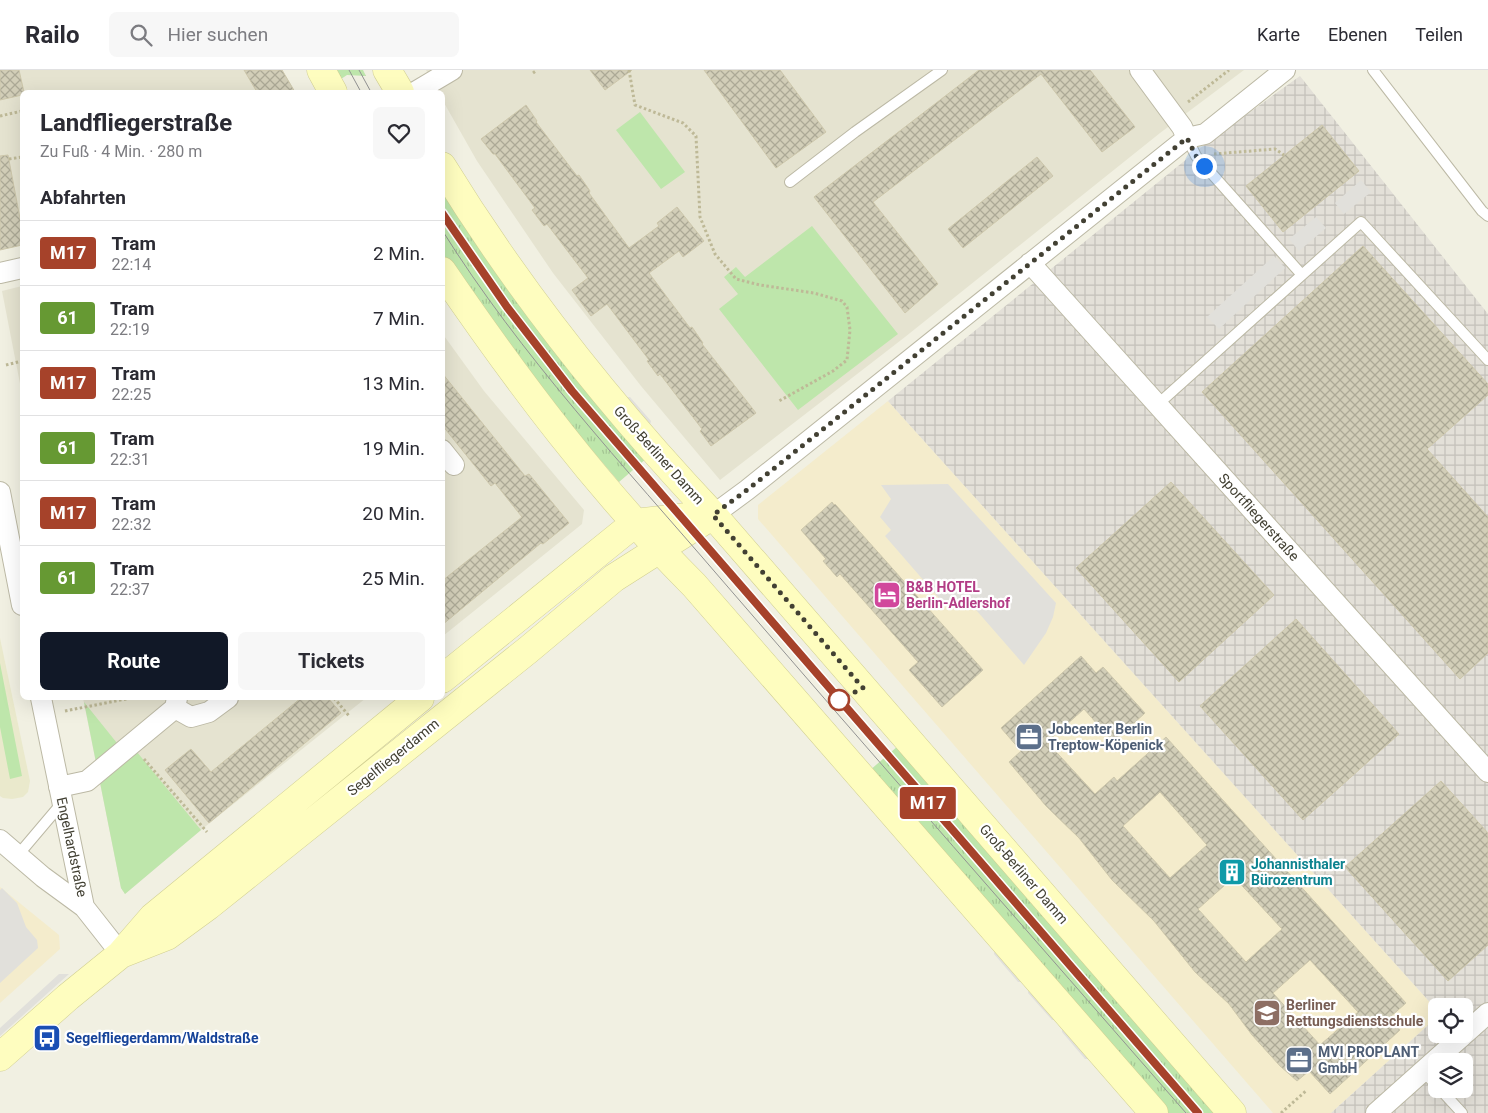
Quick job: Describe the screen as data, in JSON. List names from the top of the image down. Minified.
{"streets":{"main road":["Groß-Berliner Damm","Segelfliegerdamm"],"street":["Sportfliegerstraße","Engelhardstraße"]},"crossings":[["Groß-Berliner Damm","Segelfliegerdamm"],["Segelfliegerdamm","Engelhardstraße"]],"places":{"hotel":["B&B HOTEL Berlin-Adlershof"],"office":["Jobcenter Berlin Treptow-Köpenick","MVI PROPLANT GmbH"],"building":["Johannisthaler Bürozentrum"],"school or university":["Berliner Rettungsdienstschule"],"bus stop":["Segelfliegerdamm/Waldstraße"]},"lines":["tram line M17"],"page":{"header":"Railo","search":"Hier suchen","nav":["Karte","Ebenen","Teilen"],"on_map":"M17","heading":[["Landfliegerstraße","Zu Fuß · 4 Min. · 280 m"],"Abfahrten"],"list":[{"mark":"M17","name":"Tram","note":"22:14","value":"2 Min."},{"mark":"61","name":"Tram","note":"22:19","value":"7 Min."},{"mark":"M17","name":"Tram","note":"22:25","value":"13 Min."},{"mark":"61","name":"Tram","note":"22:31","value":"19 Min."},{"mark":"M17","name":"Tram","note":"22:32","value":"20 Min."},{"mark":"61","name":"Tram","note":"22:37","value":"25 Min."}],"buttons":["Route","Tickets"]}}
